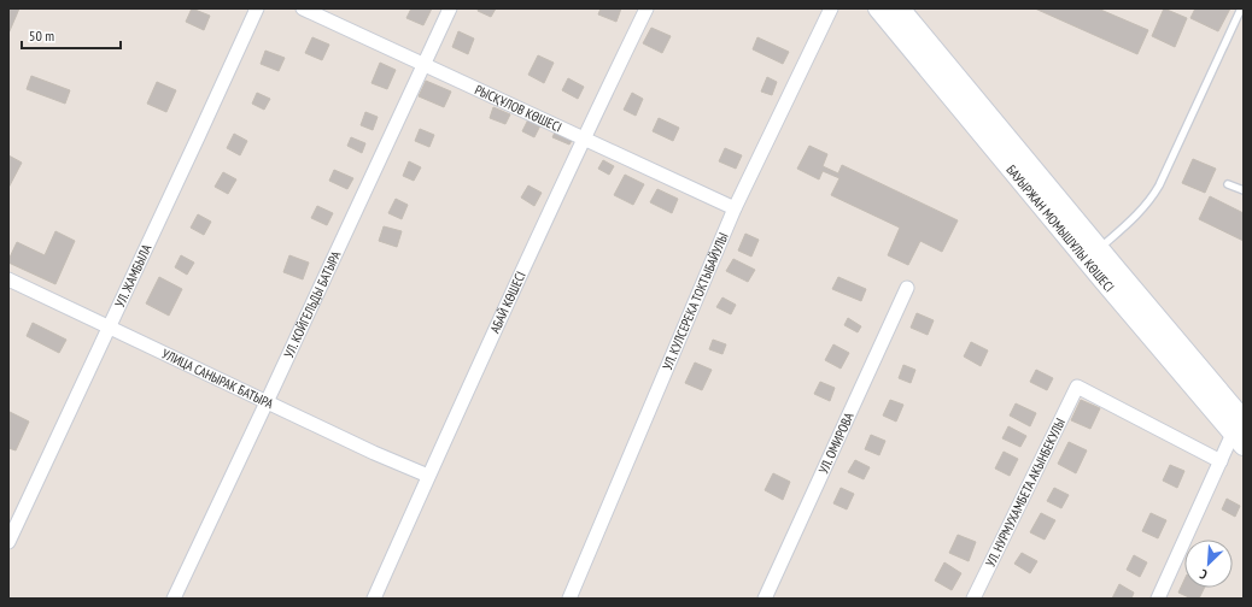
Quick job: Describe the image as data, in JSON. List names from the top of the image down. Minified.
{"streets":{"street":["РЫСҚҰЛОВ КӨШЕСІ","БАУЫРЖАН МОМЫШҰЛЫ КӨШЕСІ","УЛ. ЖАМБЫЛА","УЛ. КУЛСЕРЕКА ТОКТЫБАЙУЛЫ","АБАЙ КӨШЕСІ","УЛ. КОЙГЕЛЬДЫ БАТЫРА","УЛИЦА САНЫРАК БАТЫРА","УЛ. ОМИРОВА","УЛ. НУРМУХАМБЕТА АКЫНБЕКУЛЫ"]},"crossings":[["РЫСҚҰЛОВ КӨШЕСІ","УЛ. КУЛСЕРЕКА ТОКТЫБАЙУЛЫ"],["РЫСҚҰЛОВ КӨШЕСІ","АБАЙ КӨШЕСІ"],["РЫСҚҰЛОВ КӨШЕСІ","УЛ. КОЙГЕЛЬДЫ БАТЫРА"],["УЛ. ЖАМБЫЛА","УЛИЦА САНЫРАК БАТЫРА"],["АБАЙ КӨШЕСІ","УЛИЦА САНЫРАК БАТЫРА"],["УЛ. КОЙГЕЛЬДЫ БАТЫРА","УЛИЦА САНЫРАК БАТЫРА"]],"scale_bar":"50 m","north":"bottom left"}
